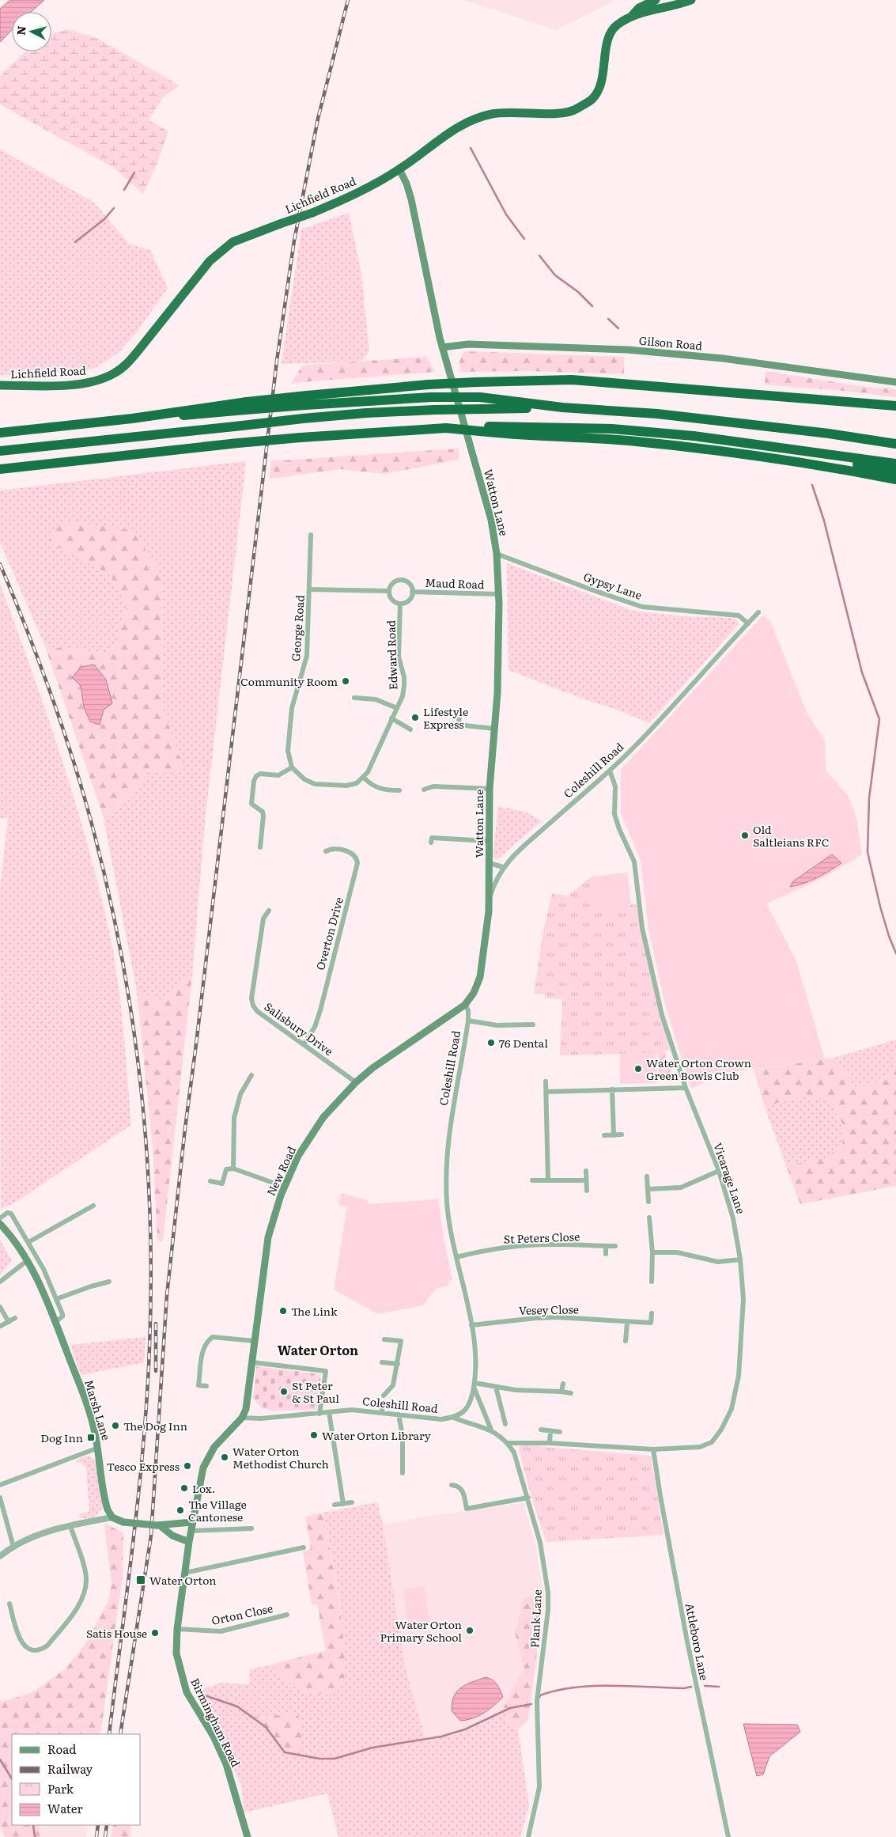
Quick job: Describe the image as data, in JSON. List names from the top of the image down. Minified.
{"streets":{"highway":["Lichfield Road"],"main road":["Gilson Road","Watton Lane","Coleshill Road","New Road","Marsh Lane","Birmingham Road"],"street":["Maud Road","Gypsy Lane","George Road","Edward Road","Overton Drive","Salisbury Drive","Vicarage Lane","St Peters Close","Vesey Close","Orton Close","Plank Lane","Attleboro Lane"]},"crossings":[["Lichfield Road","Watton Lane"],["Gilson Road","Watton Lane"],["Watton Lane","Maud Road"],["Watton Lane","Gypsy Lane"],["Watton Lane","Coleshill Road"],["Maud Road","Edward Road"],["Gypsy Lane","Coleshill Road"],["Coleshill Road","New Road"],["Coleshill Road","Vicarage Lane"],["Coleshill Road","St Peters Close"],["Coleshill Road","Vesey Close"],["Coleshill Road","Plank Lane"],["Coleshill Road","Birmingham Road"],["Overton Drive","Salisbury Drive"],["Salisbury Drive","New Road"],["New Road","Birmingham Road"],["Vicarage Lane","Plank Lane"],["Vicarage Lane","Attleboro Lane"],["Orton Close","Birmingham Road"]],"districts":["Water Orton"],"places":{"other":["Community Room","Lifestyle Express","Old Saltleians RFC","76 Dental","Water Orton Crown Green Bowls Club","The Link","St Peter & St Paul","The Dog Inn","Water Orton Library","Water Orton Methodist Church","Tesco Express","Lox.","The Village Cantonese","Water Orton Primary School","Satis House"],"transit":["Dog Inn","Water Orton"]},"legend":["Road","Railway","Park","Water"],"north":"left"}
